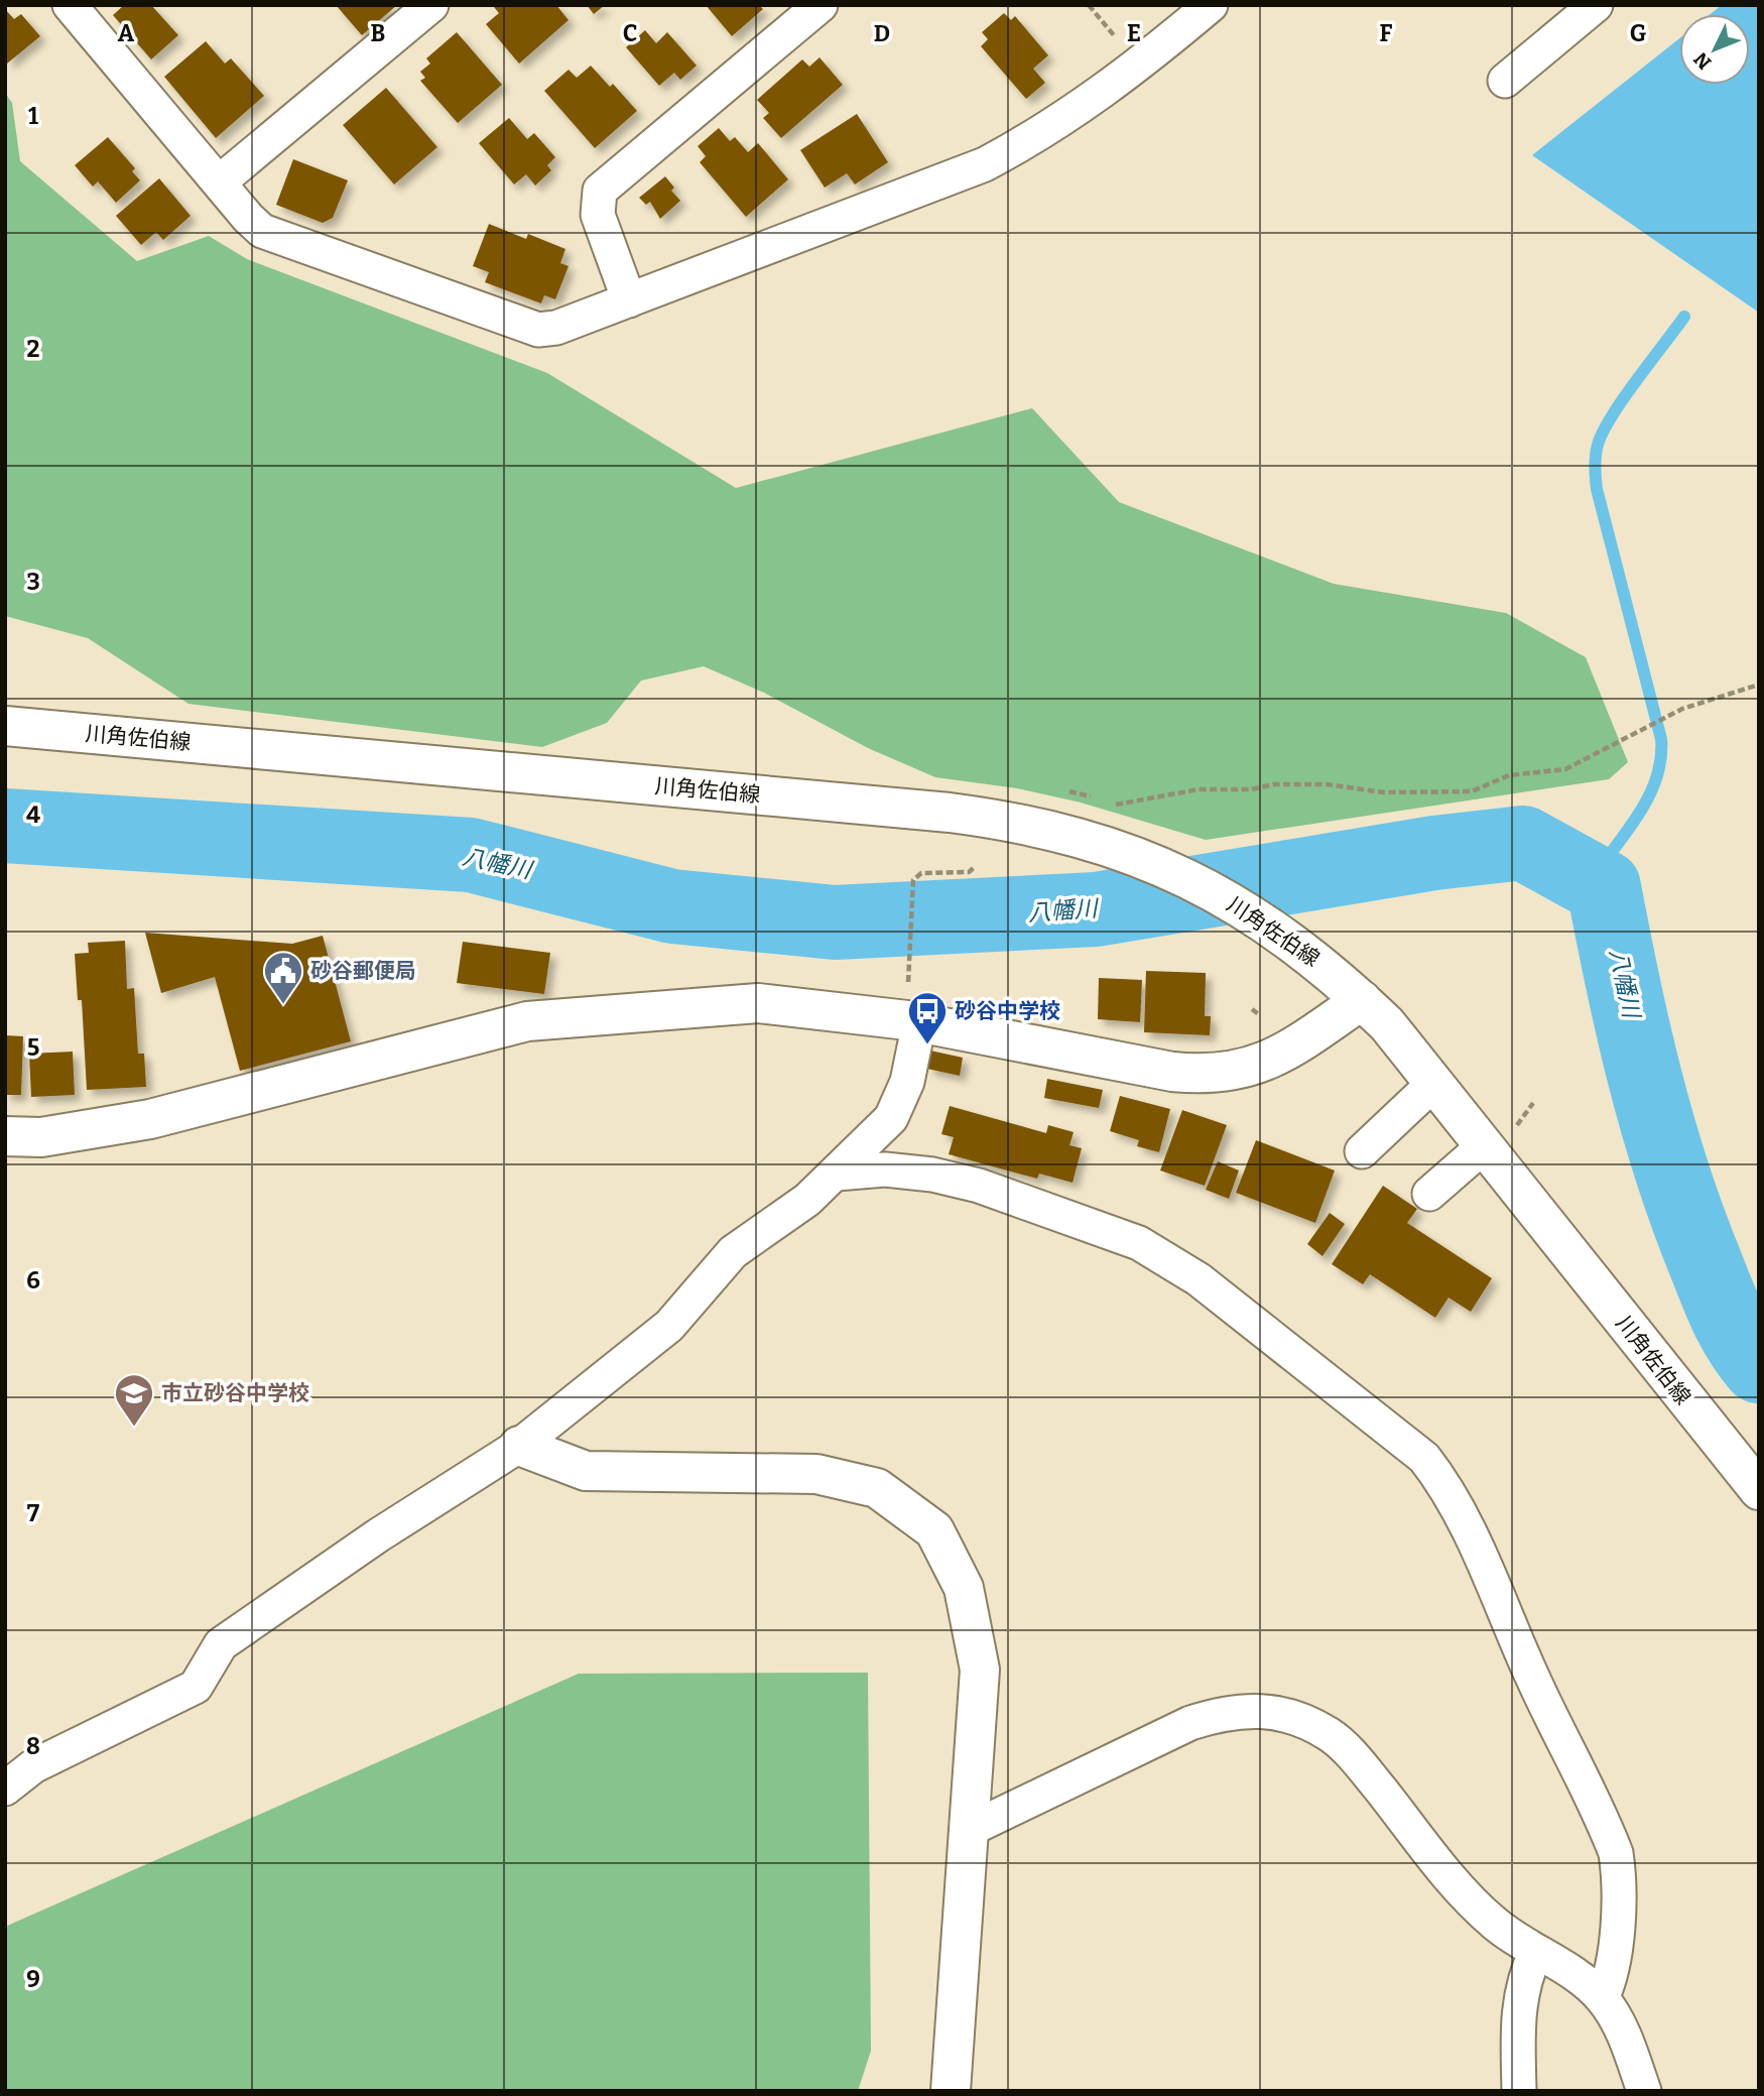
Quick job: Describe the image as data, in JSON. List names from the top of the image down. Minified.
{"streets":{"main road":["川角佐伯線"]},"water":["八幡川"],"places":{"public building":["砂谷郵便局"],"bus stop":["砂谷中学校"],"school or university":["市立砂谷中学校"]},"north":"bottom left","grid":{"columns":["A","B","C","D","E","F","G"],"rows":["1","2","3","4","5","6","7","8","9"]}}
